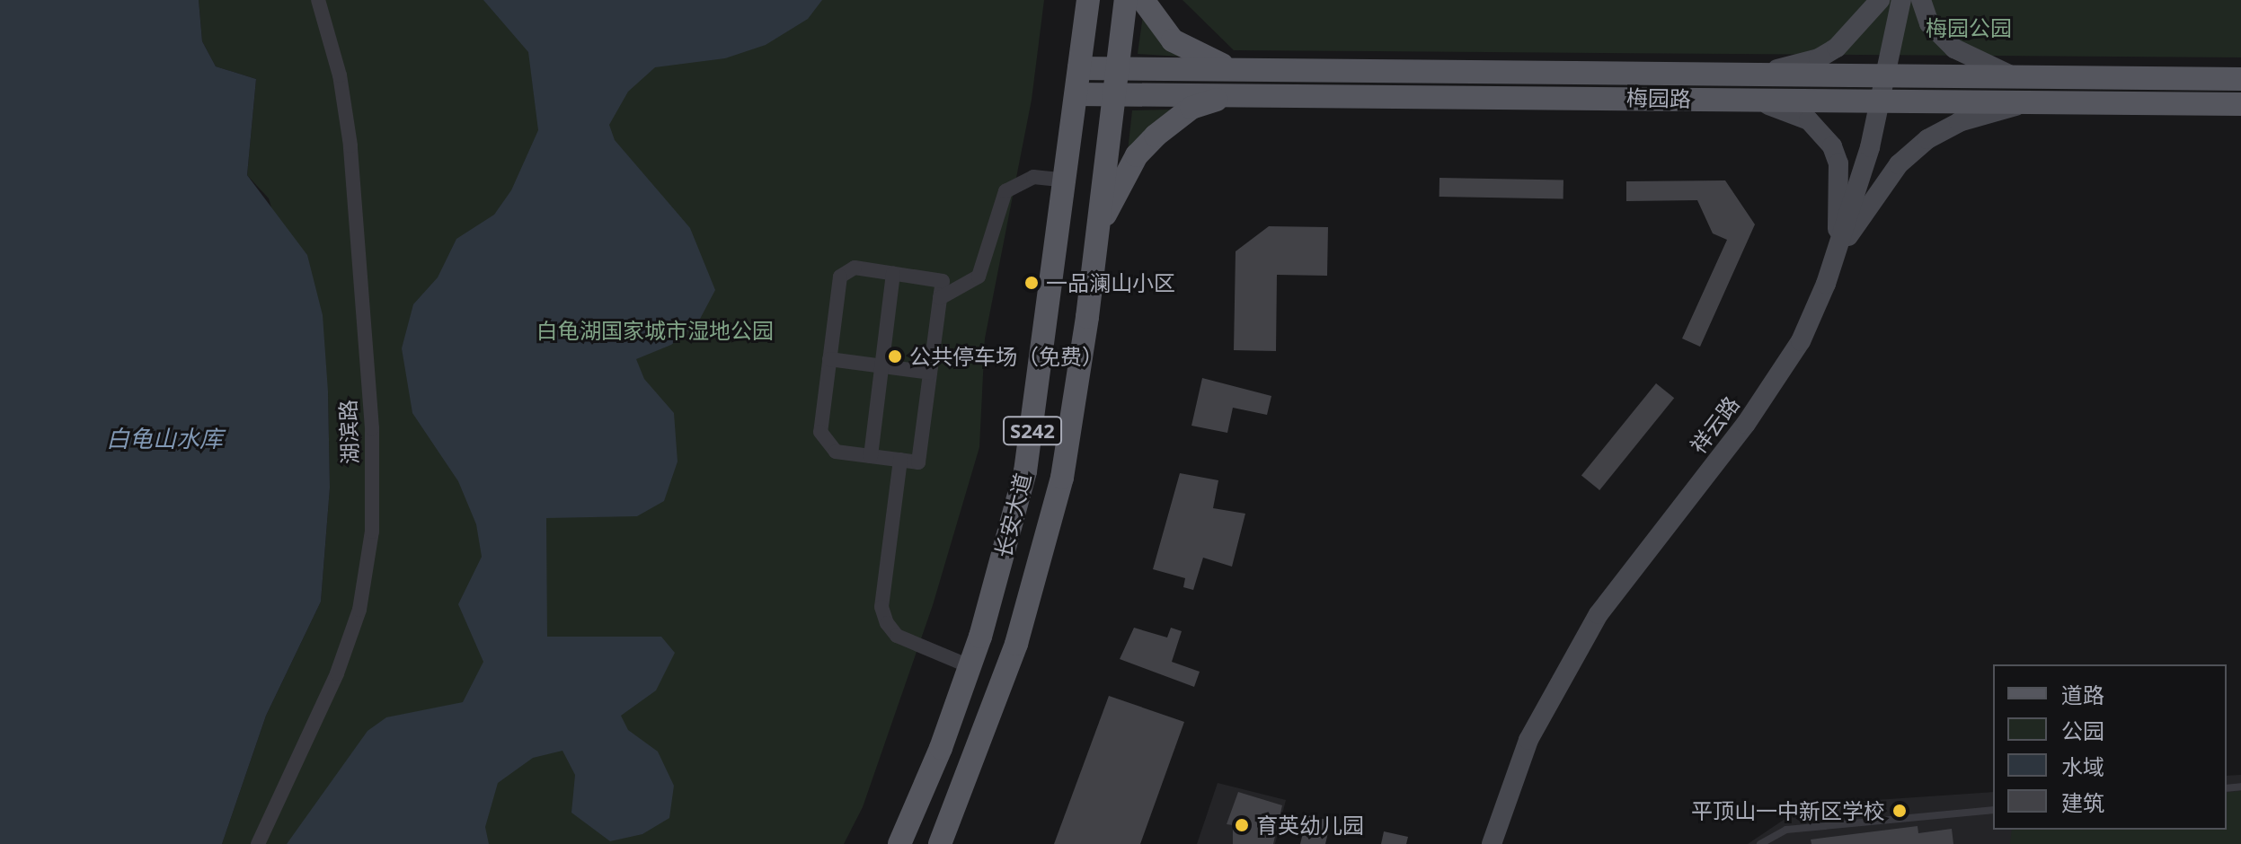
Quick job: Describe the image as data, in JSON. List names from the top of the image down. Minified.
{"streets":{"main road":["梅园路","祥云路","S242","长安大道"],"street":["湖滨路"]},"crossings":[["梅园路","祥云路"],["梅园路","长安大道"]],"water":["白龟山水库"],"parks":["梅园公园","白龟湖国家城市湿地公园"],"places":["一品澜山小区","公共停车场（免费）","平顶山一中新区学校","育英幼儿园"],"legend":["道路","公园","水域","建筑"]}
